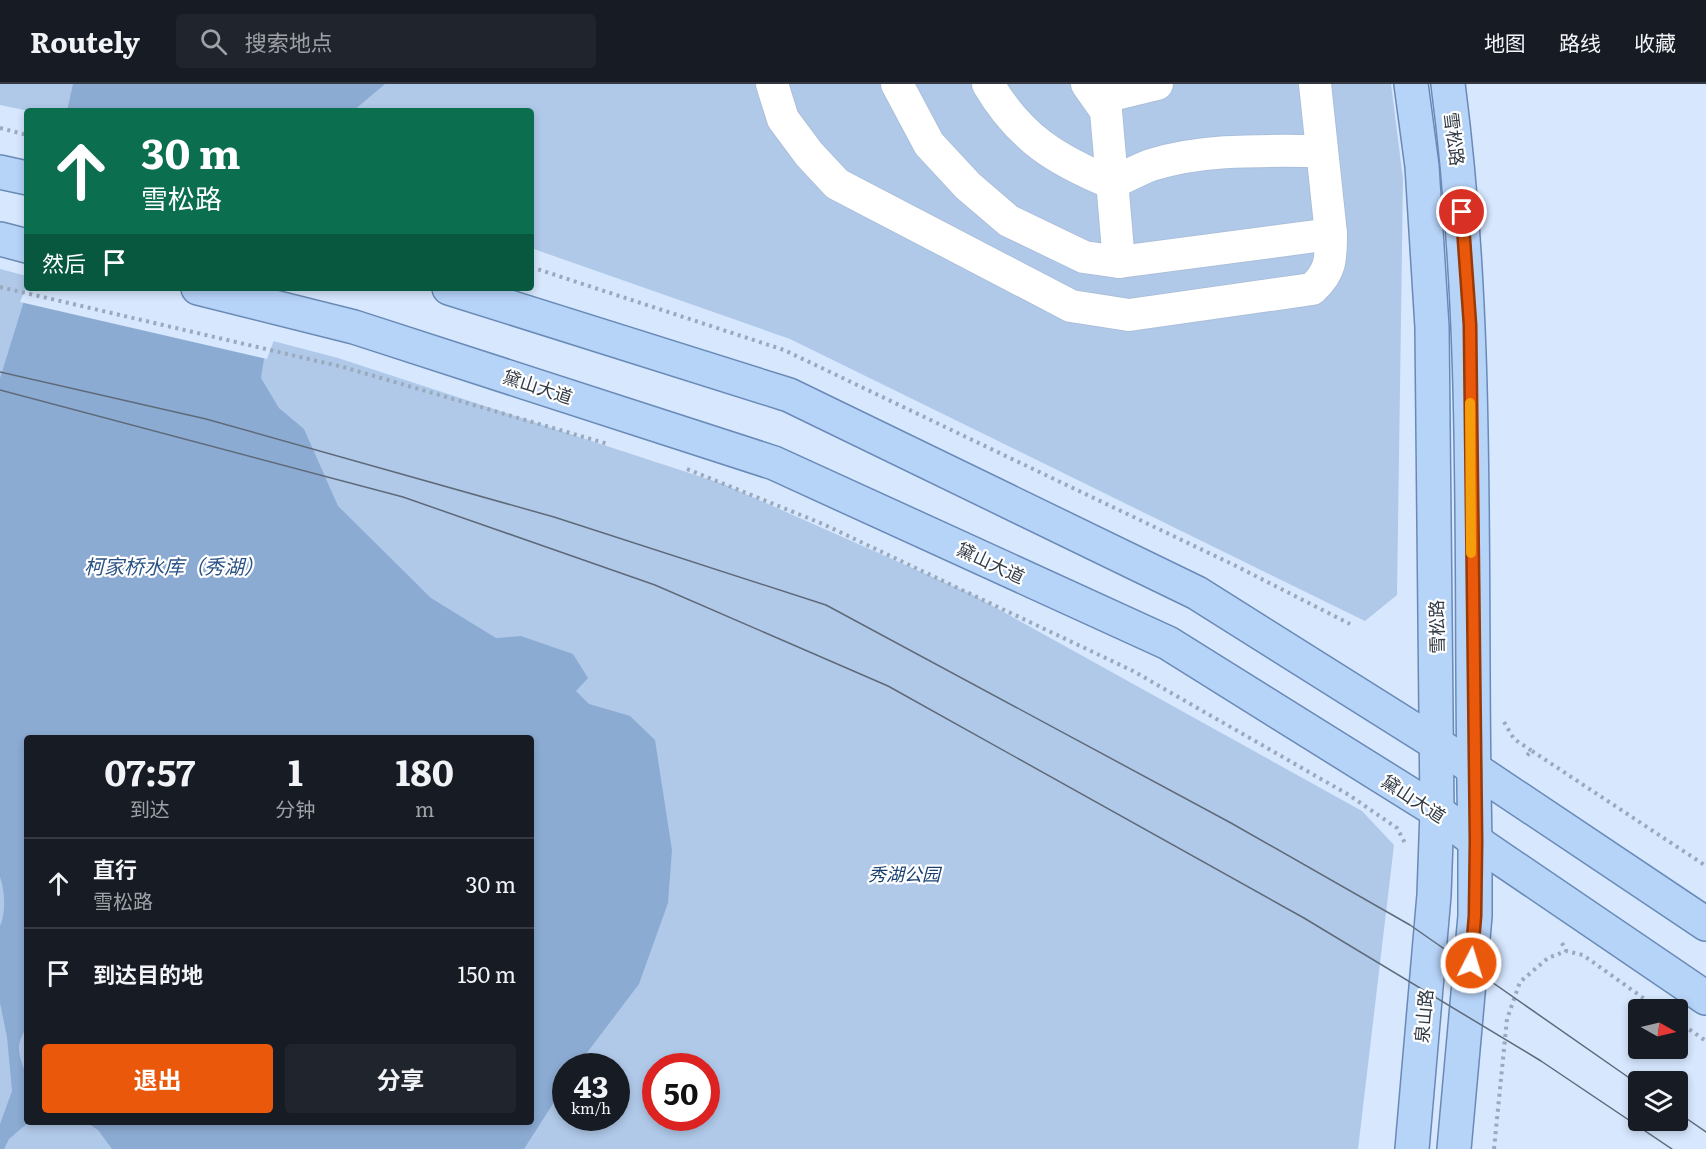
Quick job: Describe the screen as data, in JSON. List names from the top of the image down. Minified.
{"streets":{"main road":["雪松路","黛山大道","泉山路"]},"crossings":[["雪松路","黛山大道"],["雪松路","泉山路"],["黛山大道","泉山路"]],"water":["柯家桥水库（秀湖）"],"parks":["秀湖公园"],"north":"right","page":{"header":"Routely","search":"搜索地点","nav":["地图","路线","收藏"],"turn":["30 m","雪松路"],"then":"然后","eta":["07:57","到达","1","分钟","180","m"],"list":[{"name":"直行","note":"雪松路","value":"30 m"},{"name":"到达目的地","value":"150 m"}],"buttons":["退出","分享"],"speed":"43 km/h","limit":"50"}}
